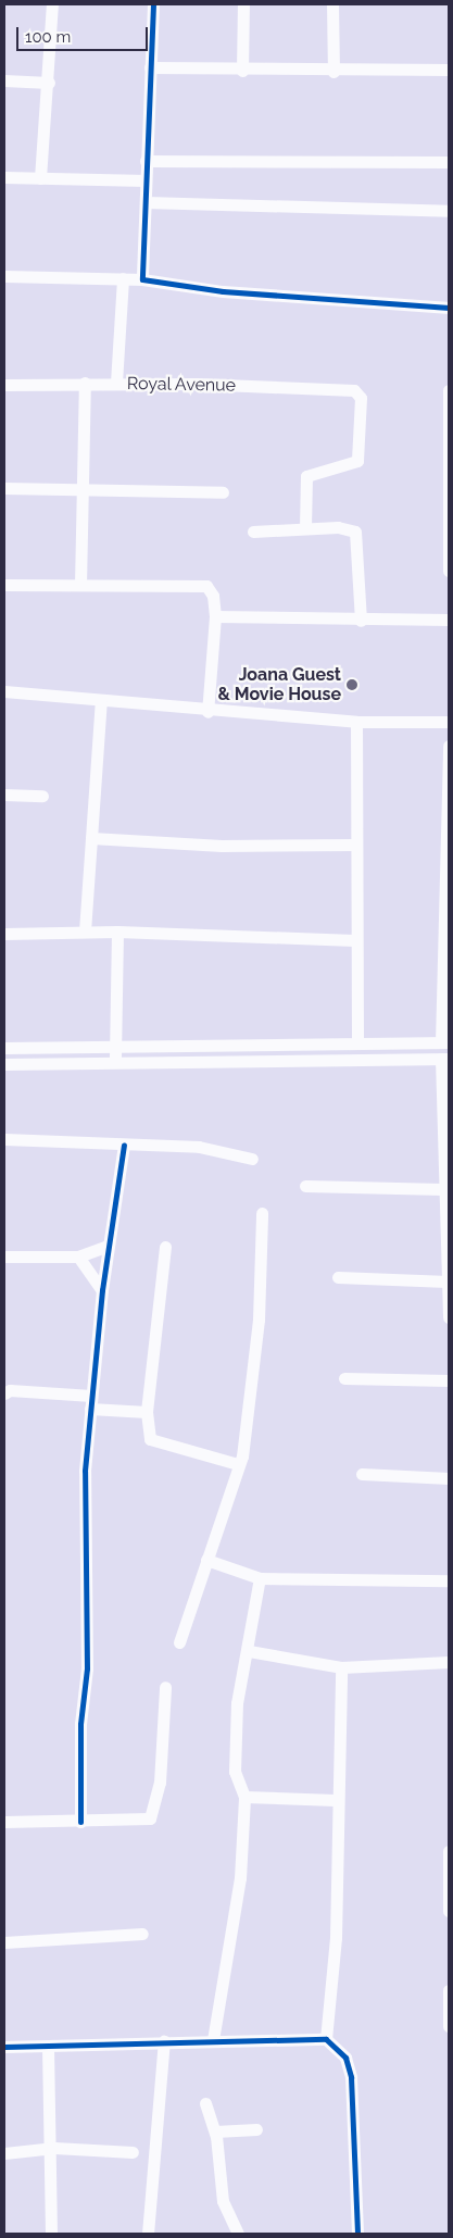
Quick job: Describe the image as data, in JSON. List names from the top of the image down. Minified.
{"streets":{"street":["Royal Avenue"]},"places":["Joana Guest & Movie House"],"scale_bar":"100 m"}
